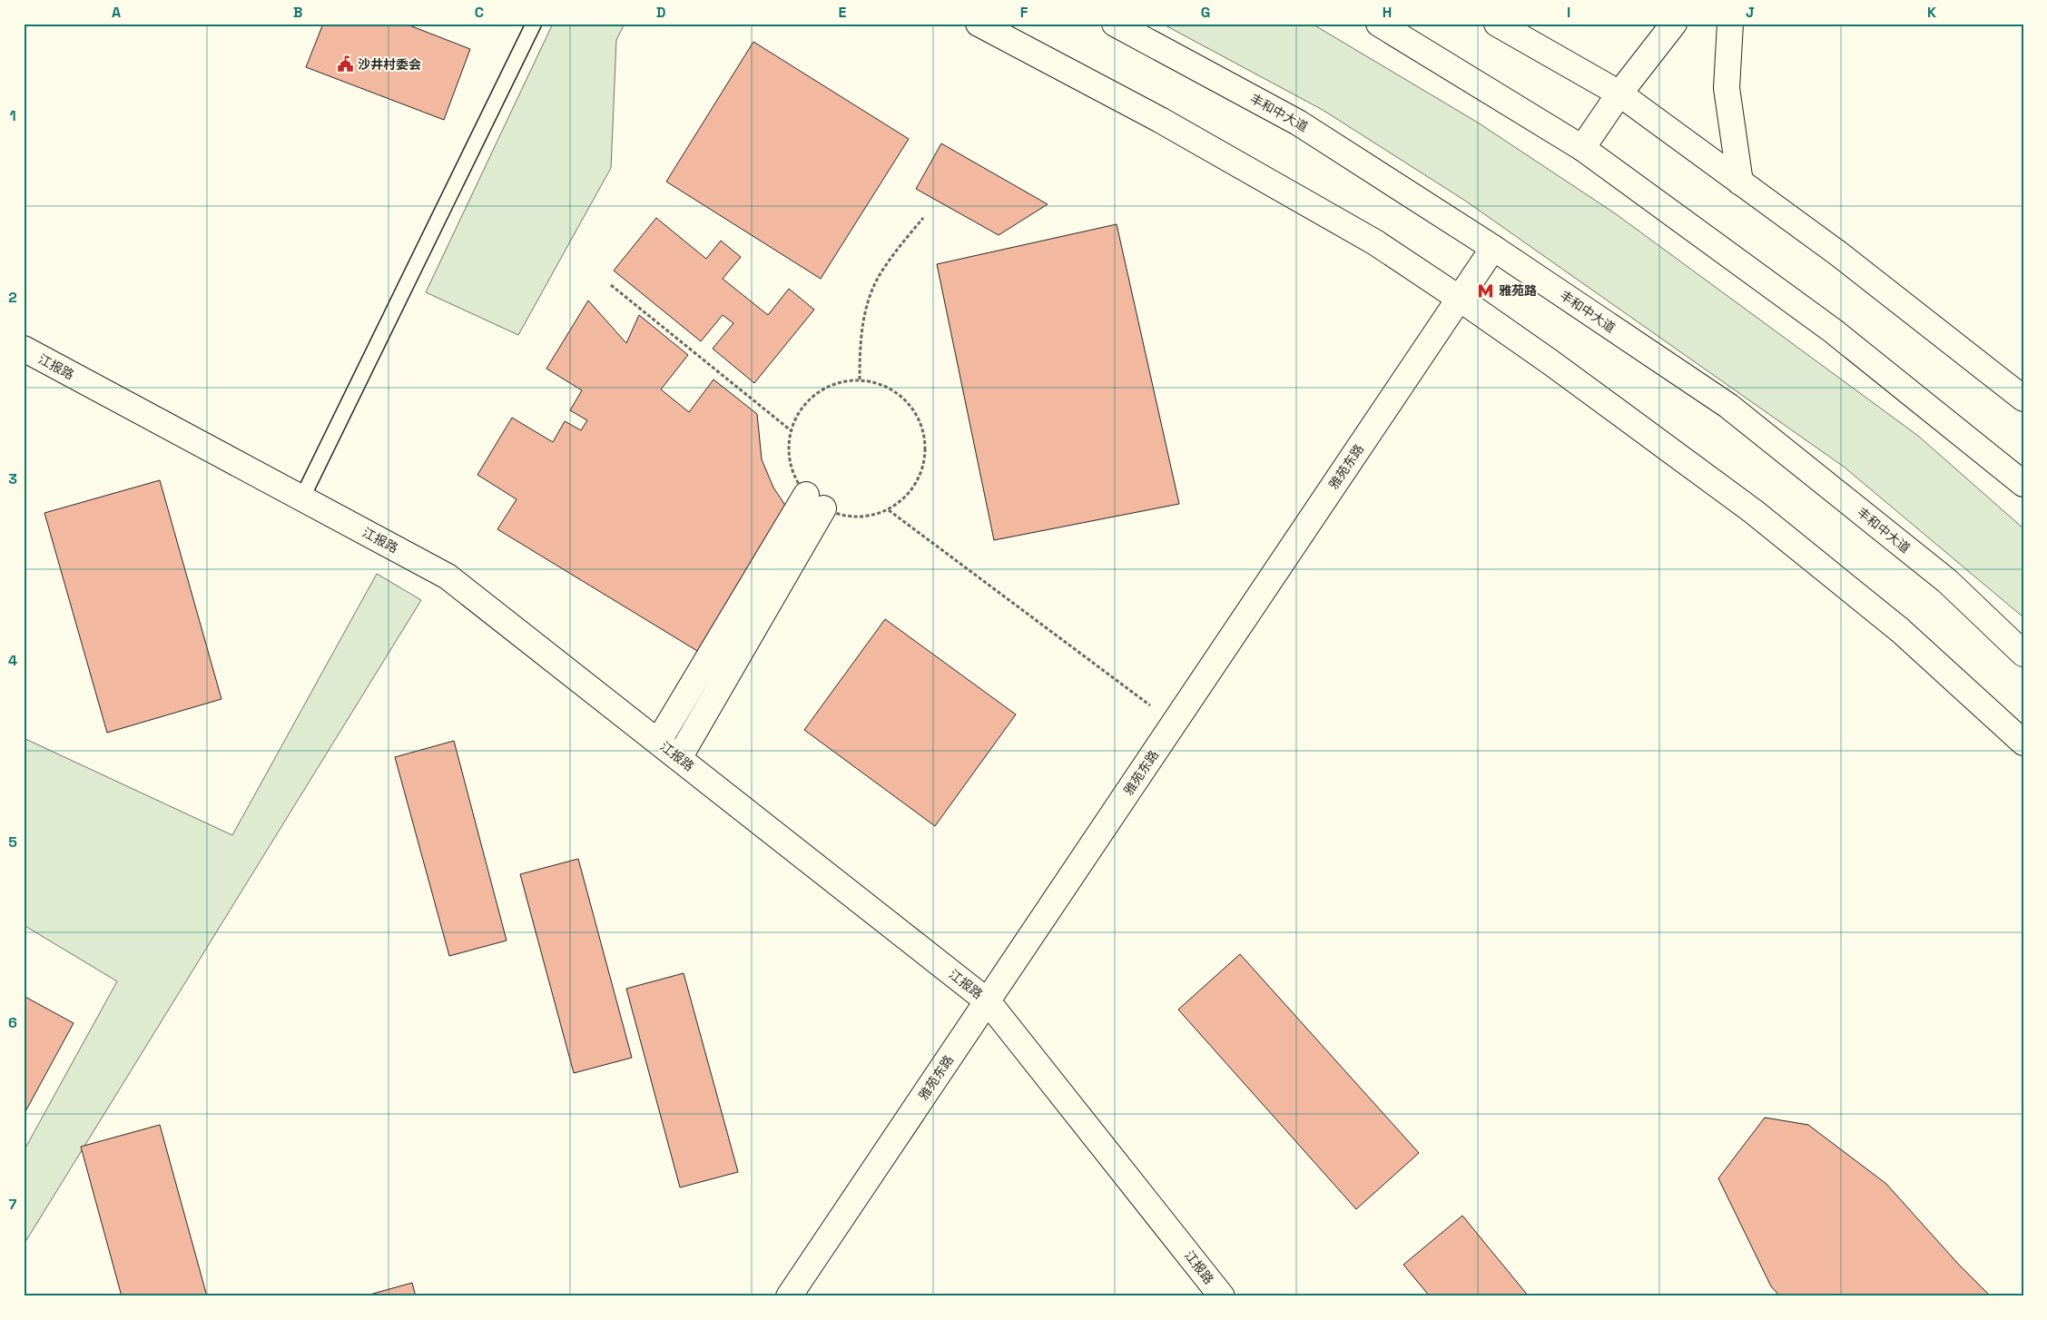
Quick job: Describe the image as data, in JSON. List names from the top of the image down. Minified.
{"streets":{"main road":["丰和中大道","江报路","雅苑东路"]},"crossings":[["丰和中大道","雅苑东路"],["江报路","雅苑东路"]],"places":{"public building":["沙井村委会"],"metro station":["雅苑路"]},"grid":{"columns":["A","B","C","D","E","F","G","H","I","J","K"],"rows":["1","2","3","4","5","6","7"]}}
